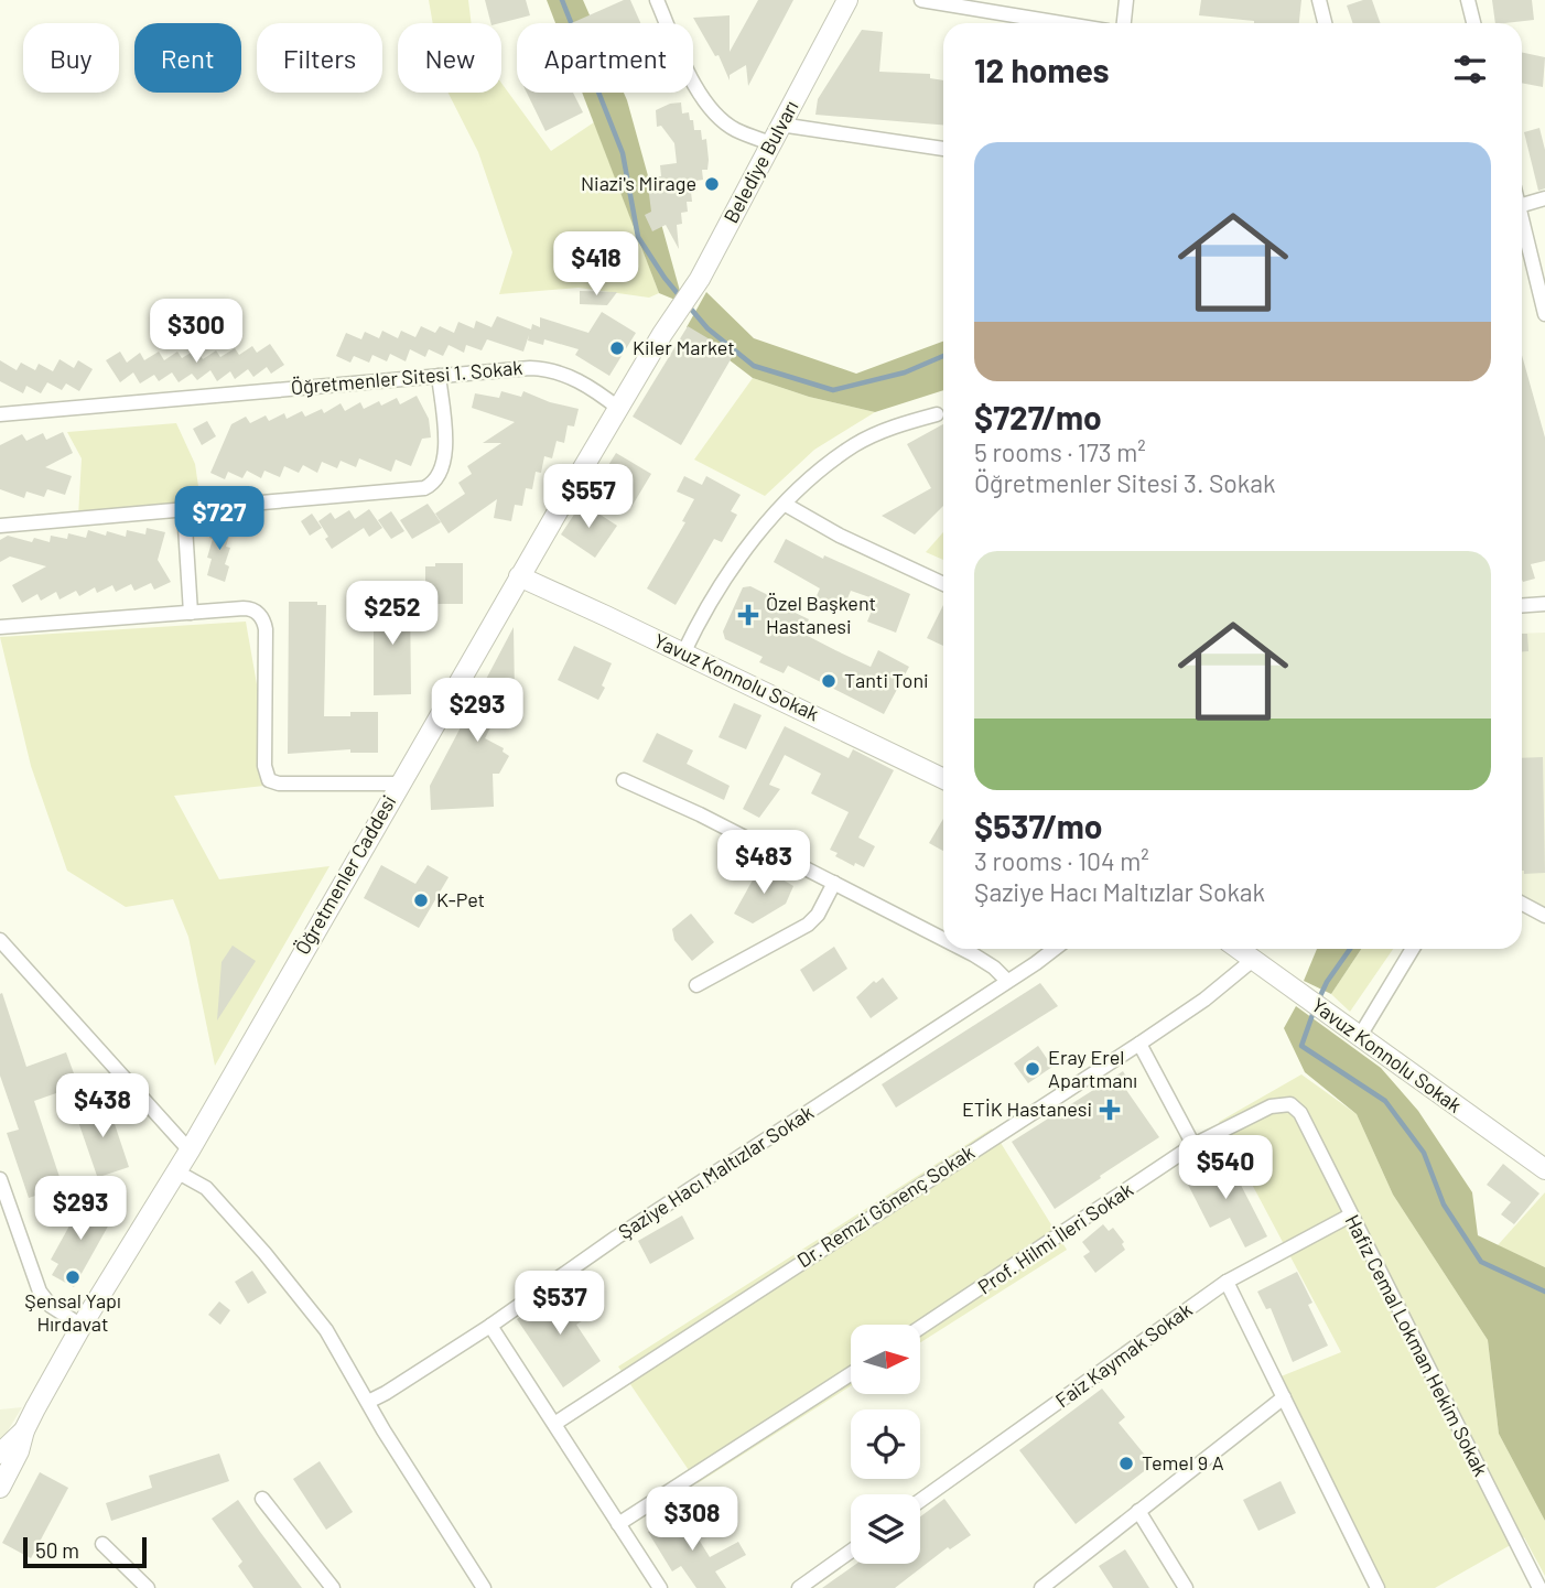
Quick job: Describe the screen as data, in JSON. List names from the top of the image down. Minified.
{"streets":{"main road":["Belediye Bulvarı","Yavuz Konnolu Sokak","Öğretmenler Caddesi"],"street":["Öğretmenler Sitesi 1. Sokak","Şaziye Hacı Maltızlar Sokak","Dr. Remzi Gönenç Sokak","Prof. Hilmi İleri Sokak","Hafiz Cemal Lokman Hekim Sokak","Faiz Kaymak Sokak"]},"crossings":[["Belediye Bulvarı","Öğretmenler Caddesi"],["Öğretmenler Sitesi 1. Sokak","Öğretmenler Caddesi"],["Yavuz Konnolu Sokak","Öğretmenler Caddesi"],["Yavuz Konnolu Sokak","Dr. Remzi Gönenç Sokak"],["Prof. Hilmi İleri Sokak","Hafiz Cemal Lokman Hekim Sokak"],["Hafiz Cemal Lokman Hekim Sokak","Faiz Kaymak Sokak"]],"places":{"other":["Niazi's Mirage","Kiler Market","Tanti Toni","K-Pet","Eray Erel Apartmanı","Şensal Yapı Hırdavat","Temel 9 A"],"health":["Özel Başkent Hastanesi","ETİK Hastanesi"]},"scale_bar":"50 m","north":"right","page":{"chip":["Buy","Rent","Filters","New","Apartment"],"heading":"12 homes","list":[{"name":"$727/mo","note":"5 rooms · 173 m² · Öğretmenler Sitesi 3. Sokak"},{"name":"$537/mo","note":"3 rooms · 104 m² · Şaziye Hacı Maltızlar Sokak"}],"price":["$418","$300","$557","$727","$252","$293","$483","$438","$540","$293","$537","$308"],"scale":"50 m"}}
